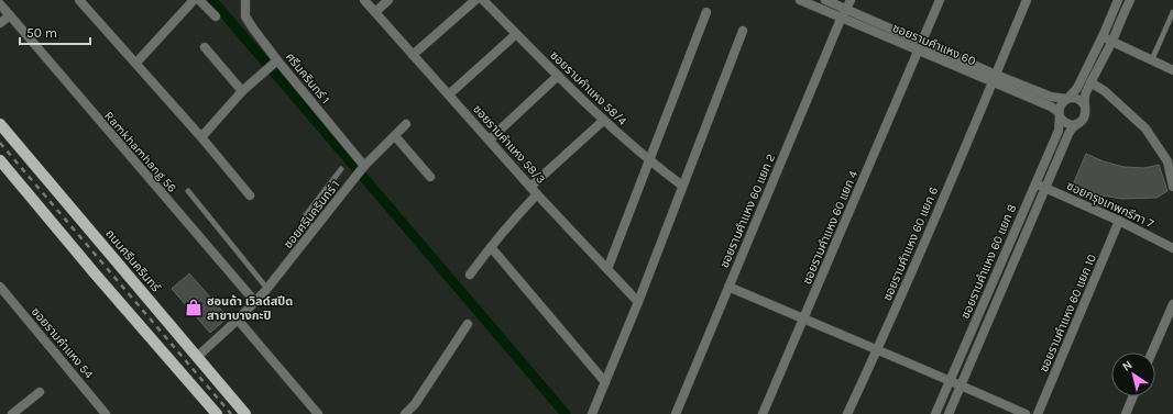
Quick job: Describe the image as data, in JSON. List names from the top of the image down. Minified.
{"streets":{"main road":["ถนนศรีนครินทร์"],"street":["ซอยรามคำแหง 60","ศรีนครินทร์ 1","ซอยรามคำแหง 58/4","ซอยรามคำแหง 58/3","Ramkhamhang 56","ซอยกรุงเทพกรีฑา 7","ซอยรามคำแหง 60 แยก 2","ซอยศรีนครินทร์ 1","ซอยรามคำแหง 60 แยก 4","ซอยรามคำแหง 60 แยก 6","ซอยรามคำแหง 60 แยก 8","ซอยรามคำแหง 60 แยก 10","ซอยรามคำแหง 54"]},"crossings":[["ซอยรามคำแหง 60","ซอยรามคำแหง 60 แยก 2"],["ซอยรามคำแหง 60","ซอยรามคำแหง 60 แยก 4"],["ซอยรามคำแหง 60","ซอยรามคำแหง 60 แยก 6"],["ซอยรามคำแหง 60","ซอยรามคำแหง 60 แยก 8"],["ศรีนครินทร์ 1","ซอยศรีนครินทร์ 1"],["Ramkhamhang 56","ซอยศรีนครินทร์ 1"],["ซอยกรุงเทพกรีฑา 7","ซอยรามคำแหง 60 แยก 8"],["ซอยกรุงเทพกรีฑา 7","ซอยรามคำแหง 60 แยก 10"],["ซอยศรีนครินทร์ 1","ถนนศรีนครินทร์"]],"places":{"shop":["ฮอนด้า เวิลด์สปีด สาขาบางกะปิ"]},"scale_bar":"50 m","north":"top left"}
